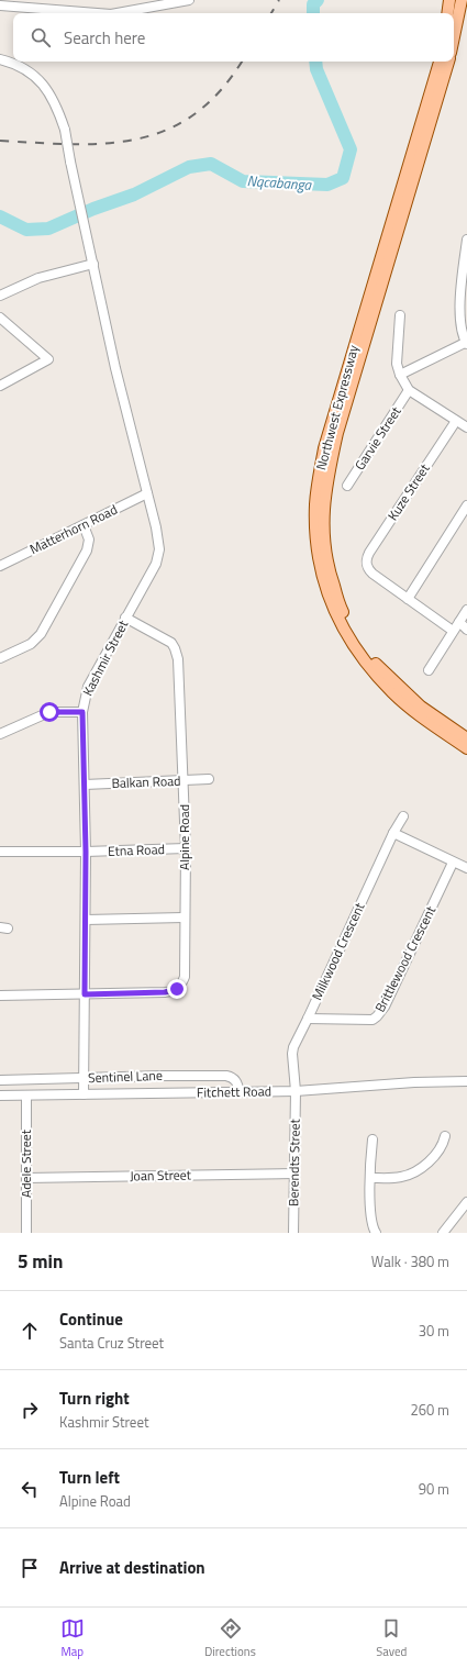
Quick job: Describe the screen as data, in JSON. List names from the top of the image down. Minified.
{"streets":{"main road":["Northwest Expressway"],"street":["Garvie Street","Kuze Street","Matterhorn Road","Kashmir Street","Balkan Road","Alpine Road","Etna Road","Milkwood Crescent","Brittlewood Crescent","Sentinel Lane","Fitchett Road","Berendts Street","Adele Street","Joan Street"]},"crossings":[["Matterhorn Road","Kashmir Street"],["Kashmir Street","Balkan Road"],["Kashmir Street","Alpine Road"],["Kashmir Street","Etna Road"],["Kashmir Street","Sentinel Lane"],["Kashmir Street","Fitchett Road"],["Balkan Road","Alpine Road"],["Alpine Road","Etna Road"],["Milkwood Crescent","Brittlewood Crescent"],["Milkwood Crescent","Fitchett Road"],["Milkwood Crescent","Berendts Street"],["Sentinel Lane","Fitchett Road"],["Fitchett Road","Berendts Street"],["Fitchett Road","Adele Street"],["Berendts Street","Joan Street"],["Adele Street","Joan Street"]],"water":["Nqcabanga"],"page":{"search":"Search here","heading":["5 min","Walk · 380 m"],"list":[["Continue","Santa Cruz Street","30 m"],["Turn right","Kashmir Street","260 m"],["Turn left","Alpine Road","90 m"],"Arrive at destination"],"nav":["Map","Directions","Saved"]}}
